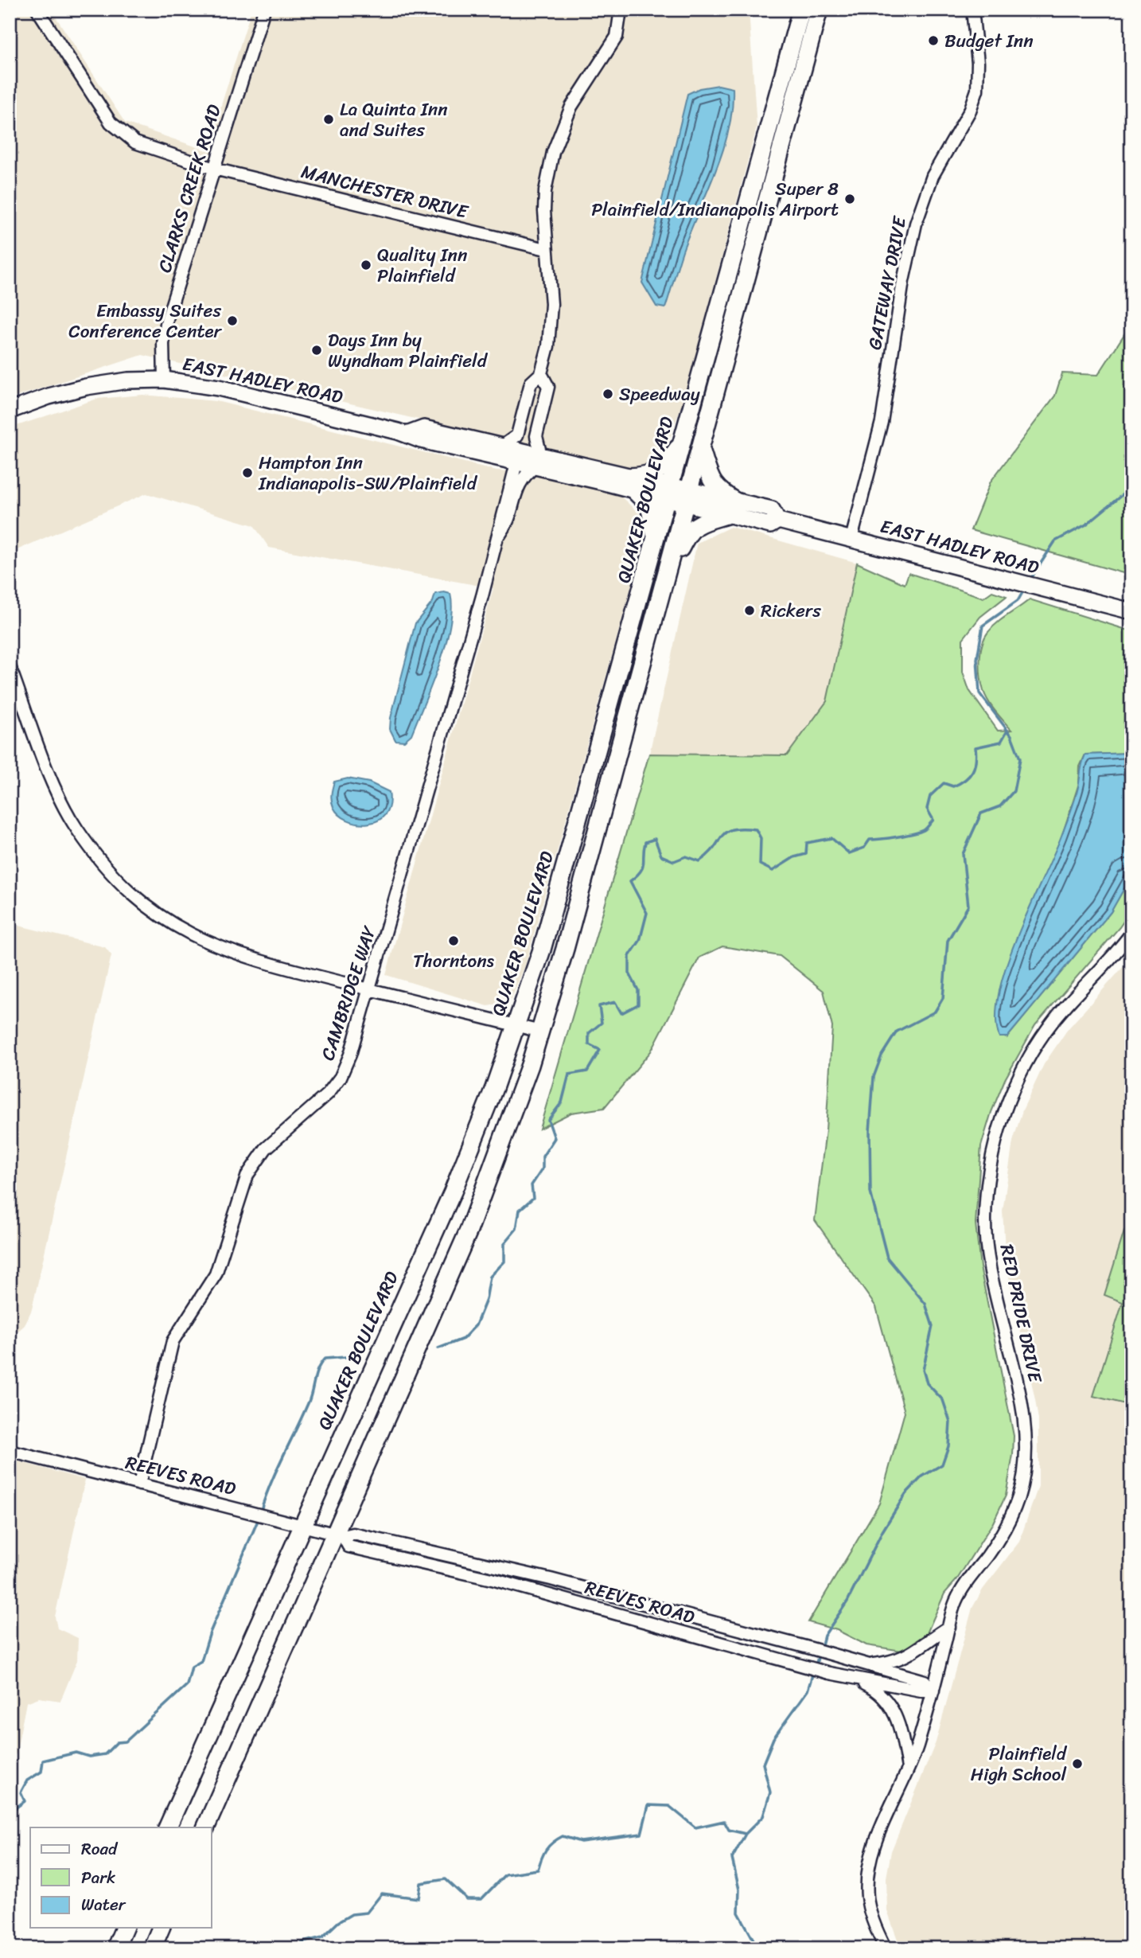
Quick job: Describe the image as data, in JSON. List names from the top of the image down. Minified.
{"streets":{"main road":["QUAKER BOULEVARD"],"street":["CLARKS CREEK ROAD","MANCHESTER DRIVE","GATEWAY DRIVE","EAST HADLEY ROAD","CAMBRIDGE WAY","RED PRIDE DRIVE","REEVES ROAD"]},"crossings":[["CLARKS CREEK ROAD","MANCHESTER DRIVE"],["CLARKS CREEK ROAD","EAST HADLEY ROAD"],["GATEWAY DRIVE","EAST HADLEY ROAD"],["EAST HADLEY ROAD","QUAKER BOULEVARD"],["EAST HADLEY ROAD","CAMBRIDGE WAY"],["QUAKER BOULEVARD","REEVES ROAD"],["CAMBRIDGE WAY","REEVES ROAD"],["RED PRIDE DRIVE","REEVES ROAD"]],"places":["Budget Inn","La Quinta Inn and Suites","Super 8 Plainfield/Indianapolis Airport","Quality Inn Plainfield","Embassy Suites Conference Center","Days Inn by Wyndham Plainfield","Speedway","Hampton Inn Indianapolis-SW/Plainfield","Rickers","Thorntons","Plainfield High School"],"legend":["Road","Park","Water"]}
